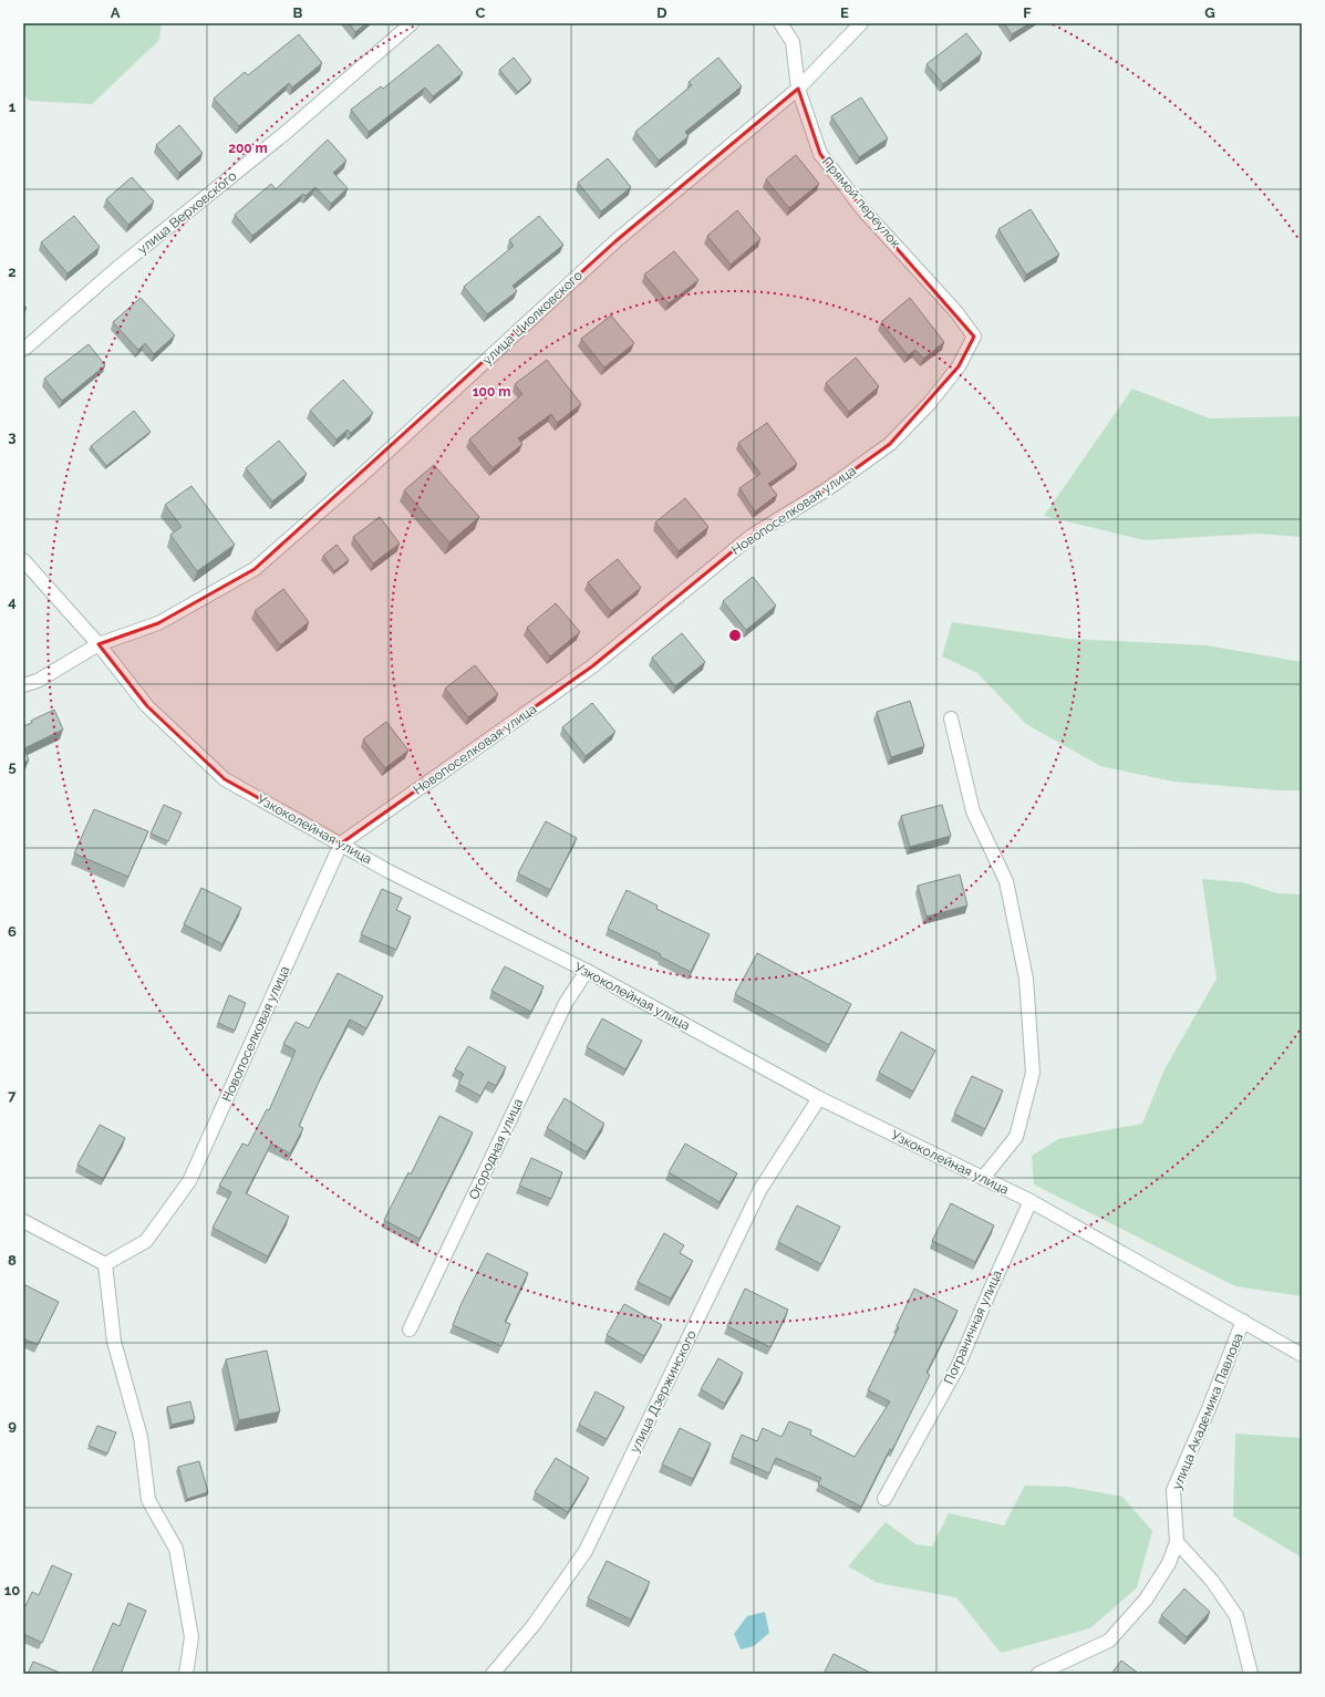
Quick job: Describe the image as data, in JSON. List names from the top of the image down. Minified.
{"streets":{"street":["Прямой переулок","улица Верховского","улица Циолковского","Новопоселковая улица","Узкоколейная улица","Огородная улица","Пограничная улица","улица Дзержинского","улица Академика Павлова"]},"crossings":[["Прямой переулок","улица Циолковского"],["Прямой переулок","Новопоселковая улица"],["улица Циолковского","Узкоколейная улица"],["Новопоселковая улица","Узкоколейная улица"],["Узкоколейная улица","Огородная улица"],["Узкоколейная улица","Пограничная улица"],["Узкоколейная улица","улица Дзержинского"],["Узкоколейная улица","улица Академика Павлова"]],"grid":{"columns":["A","B","C","D","E","F","G"],"rows":["1","2","3","4","5","6","7","8","9","10"]},"rings":["200 m","100 m"]}
